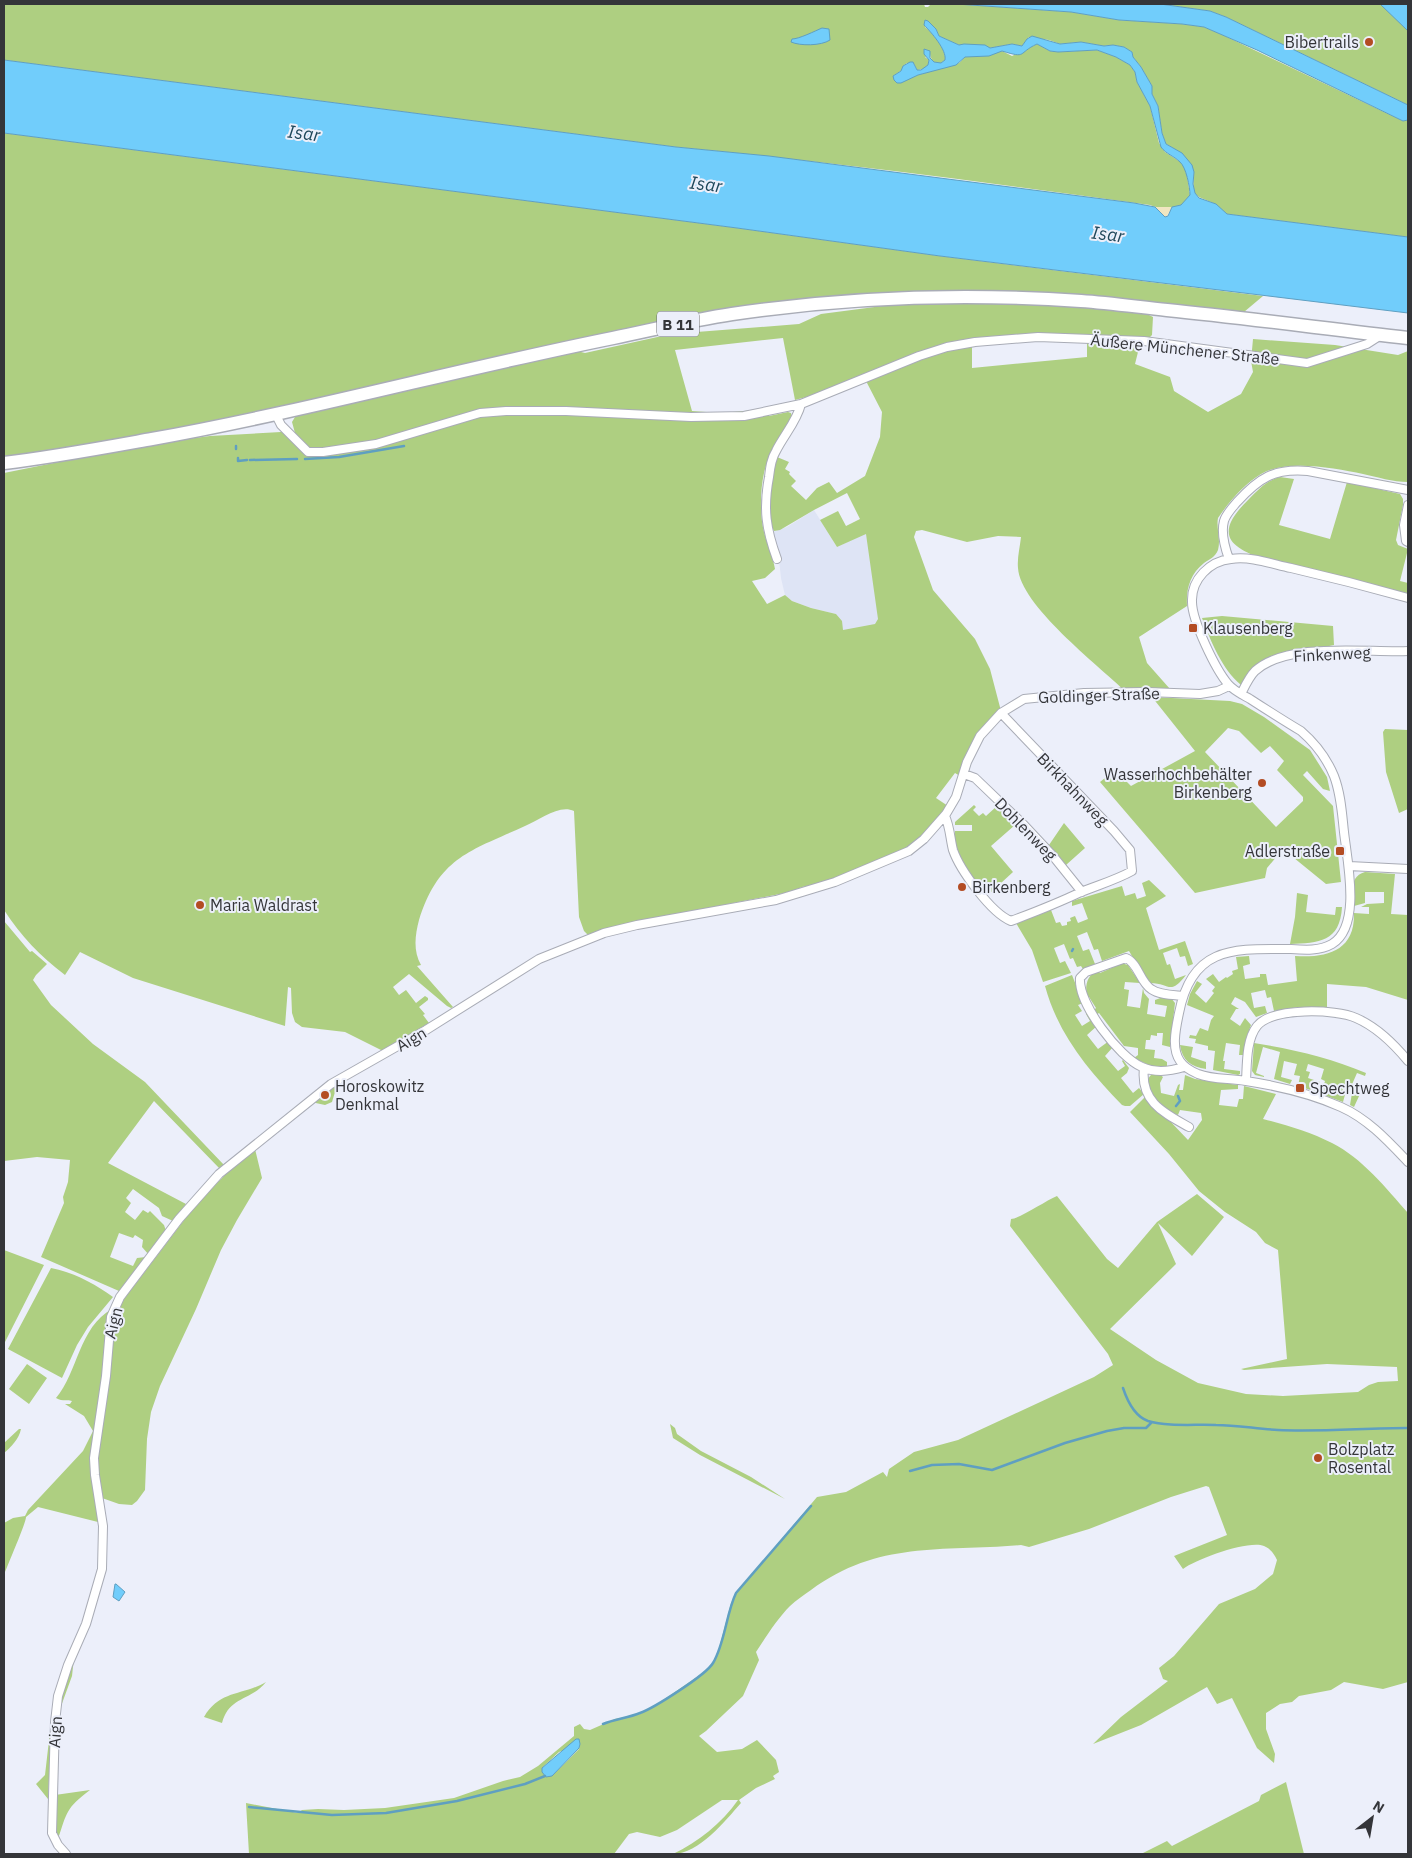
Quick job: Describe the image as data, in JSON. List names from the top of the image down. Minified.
{"streets":{"main road":["B 11"],"street":["Äußere Münchener Straße","Finkenweg","Goldinger Straße","Birkhahnweg","Dohlenweg","Aign"]},"crossings":[["B 11","Äußere Münchener Straße"],["Goldinger Straße","Birkhahnweg"],["Goldinger Straße","Dohlenweg"],["Goldinger Straße","Aign"],["Birkhahnweg","Dohlenweg"]],"water":["Isar"],"places":{"other":["Bibertrails","Wasserhochbehälter Birkenberg","Birkenberg","Maria Waldrast","Horoskowitz Denkmal","Bolzplatz Rosental"],"transit":["Klausenberg","Adlerstraße","Spechtweg"]},"north":"top right"}
